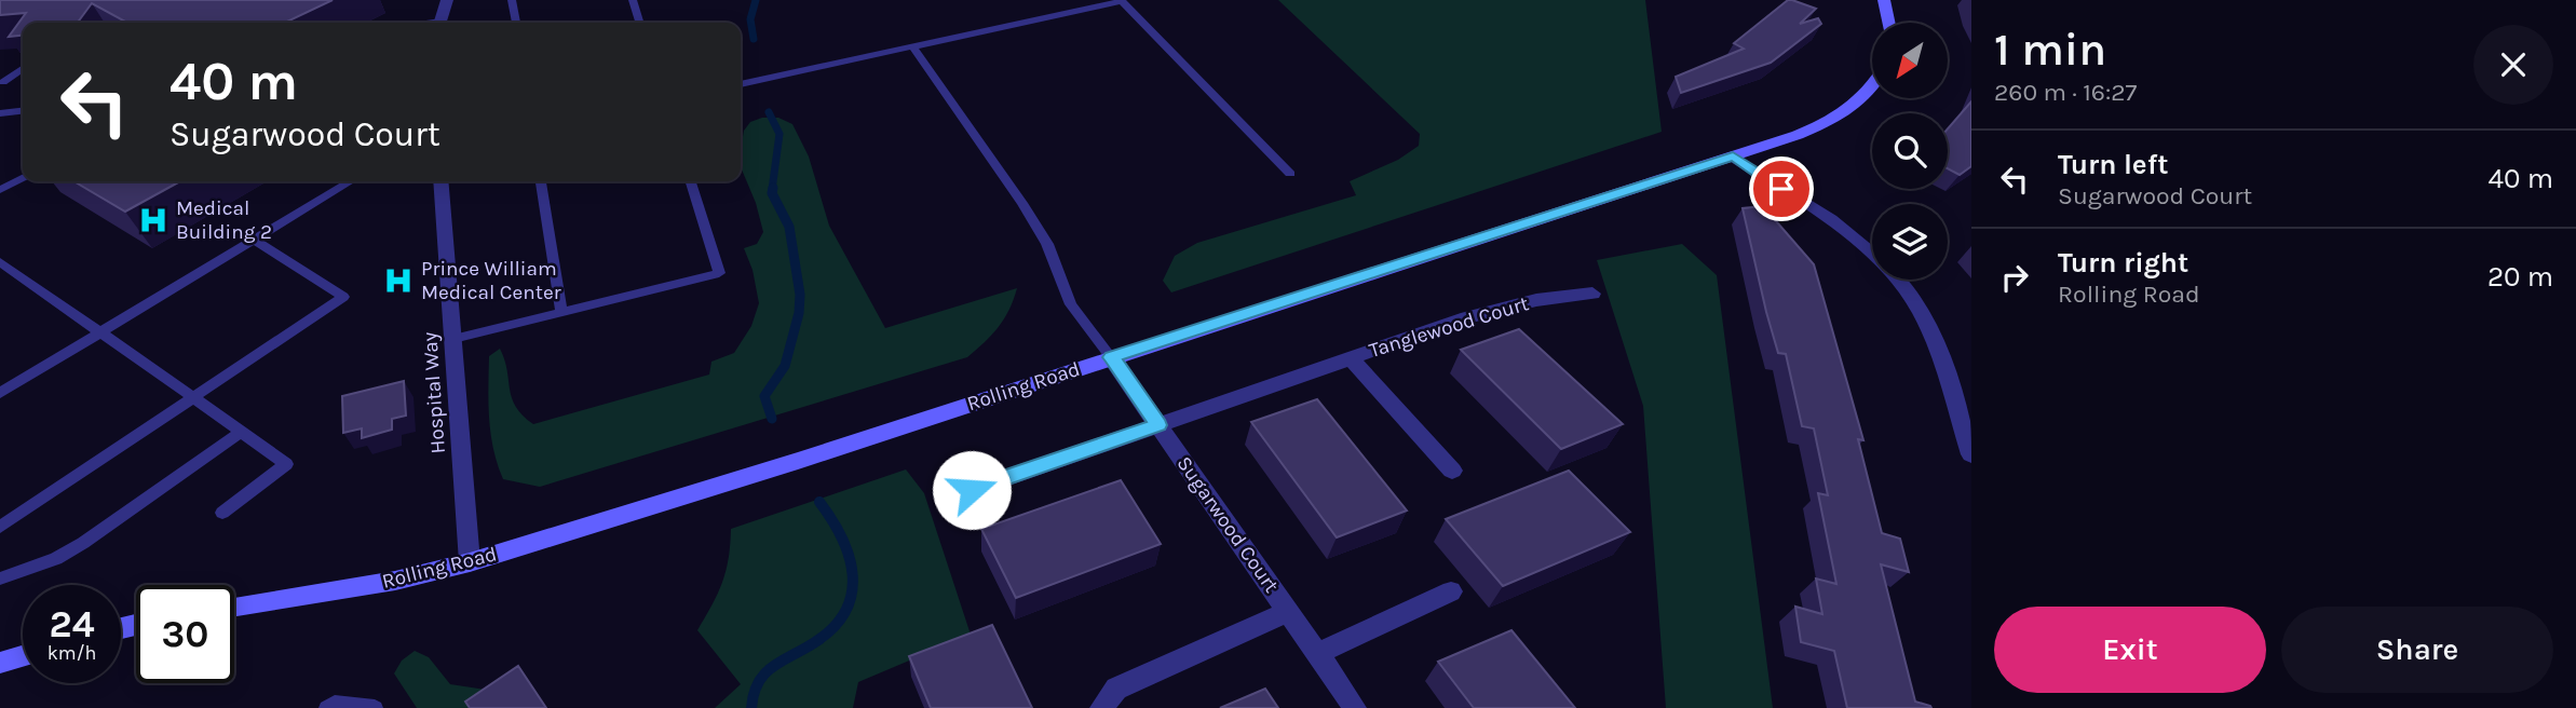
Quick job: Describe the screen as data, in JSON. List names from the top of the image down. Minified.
{"streets":{"street":["Tanglewood Court","Rolling Road","Hospital Way","Sugarwood Court"]},"crossings":[["Tanglewood Court","Sugarwood Court"],["Rolling Road","Hospital Way"],["Rolling Road","Sugarwood Court"]],"places":{"hospital":["Medical Building 2","Prince William Medical Center"]},"north":"bottom left","page":{"heading":["1 min","260 m · 16:27"],"turn":["40 m","Sugarwood Court"],"list":[{"name":"Turn left","note":"Sugarwood Court","value":"40 m"},{"name":"Turn right","note":"Rolling Road","value":"20 m"}],"speed":"24 km/h","limit":"30","buttons":["Exit","Share"]}}
